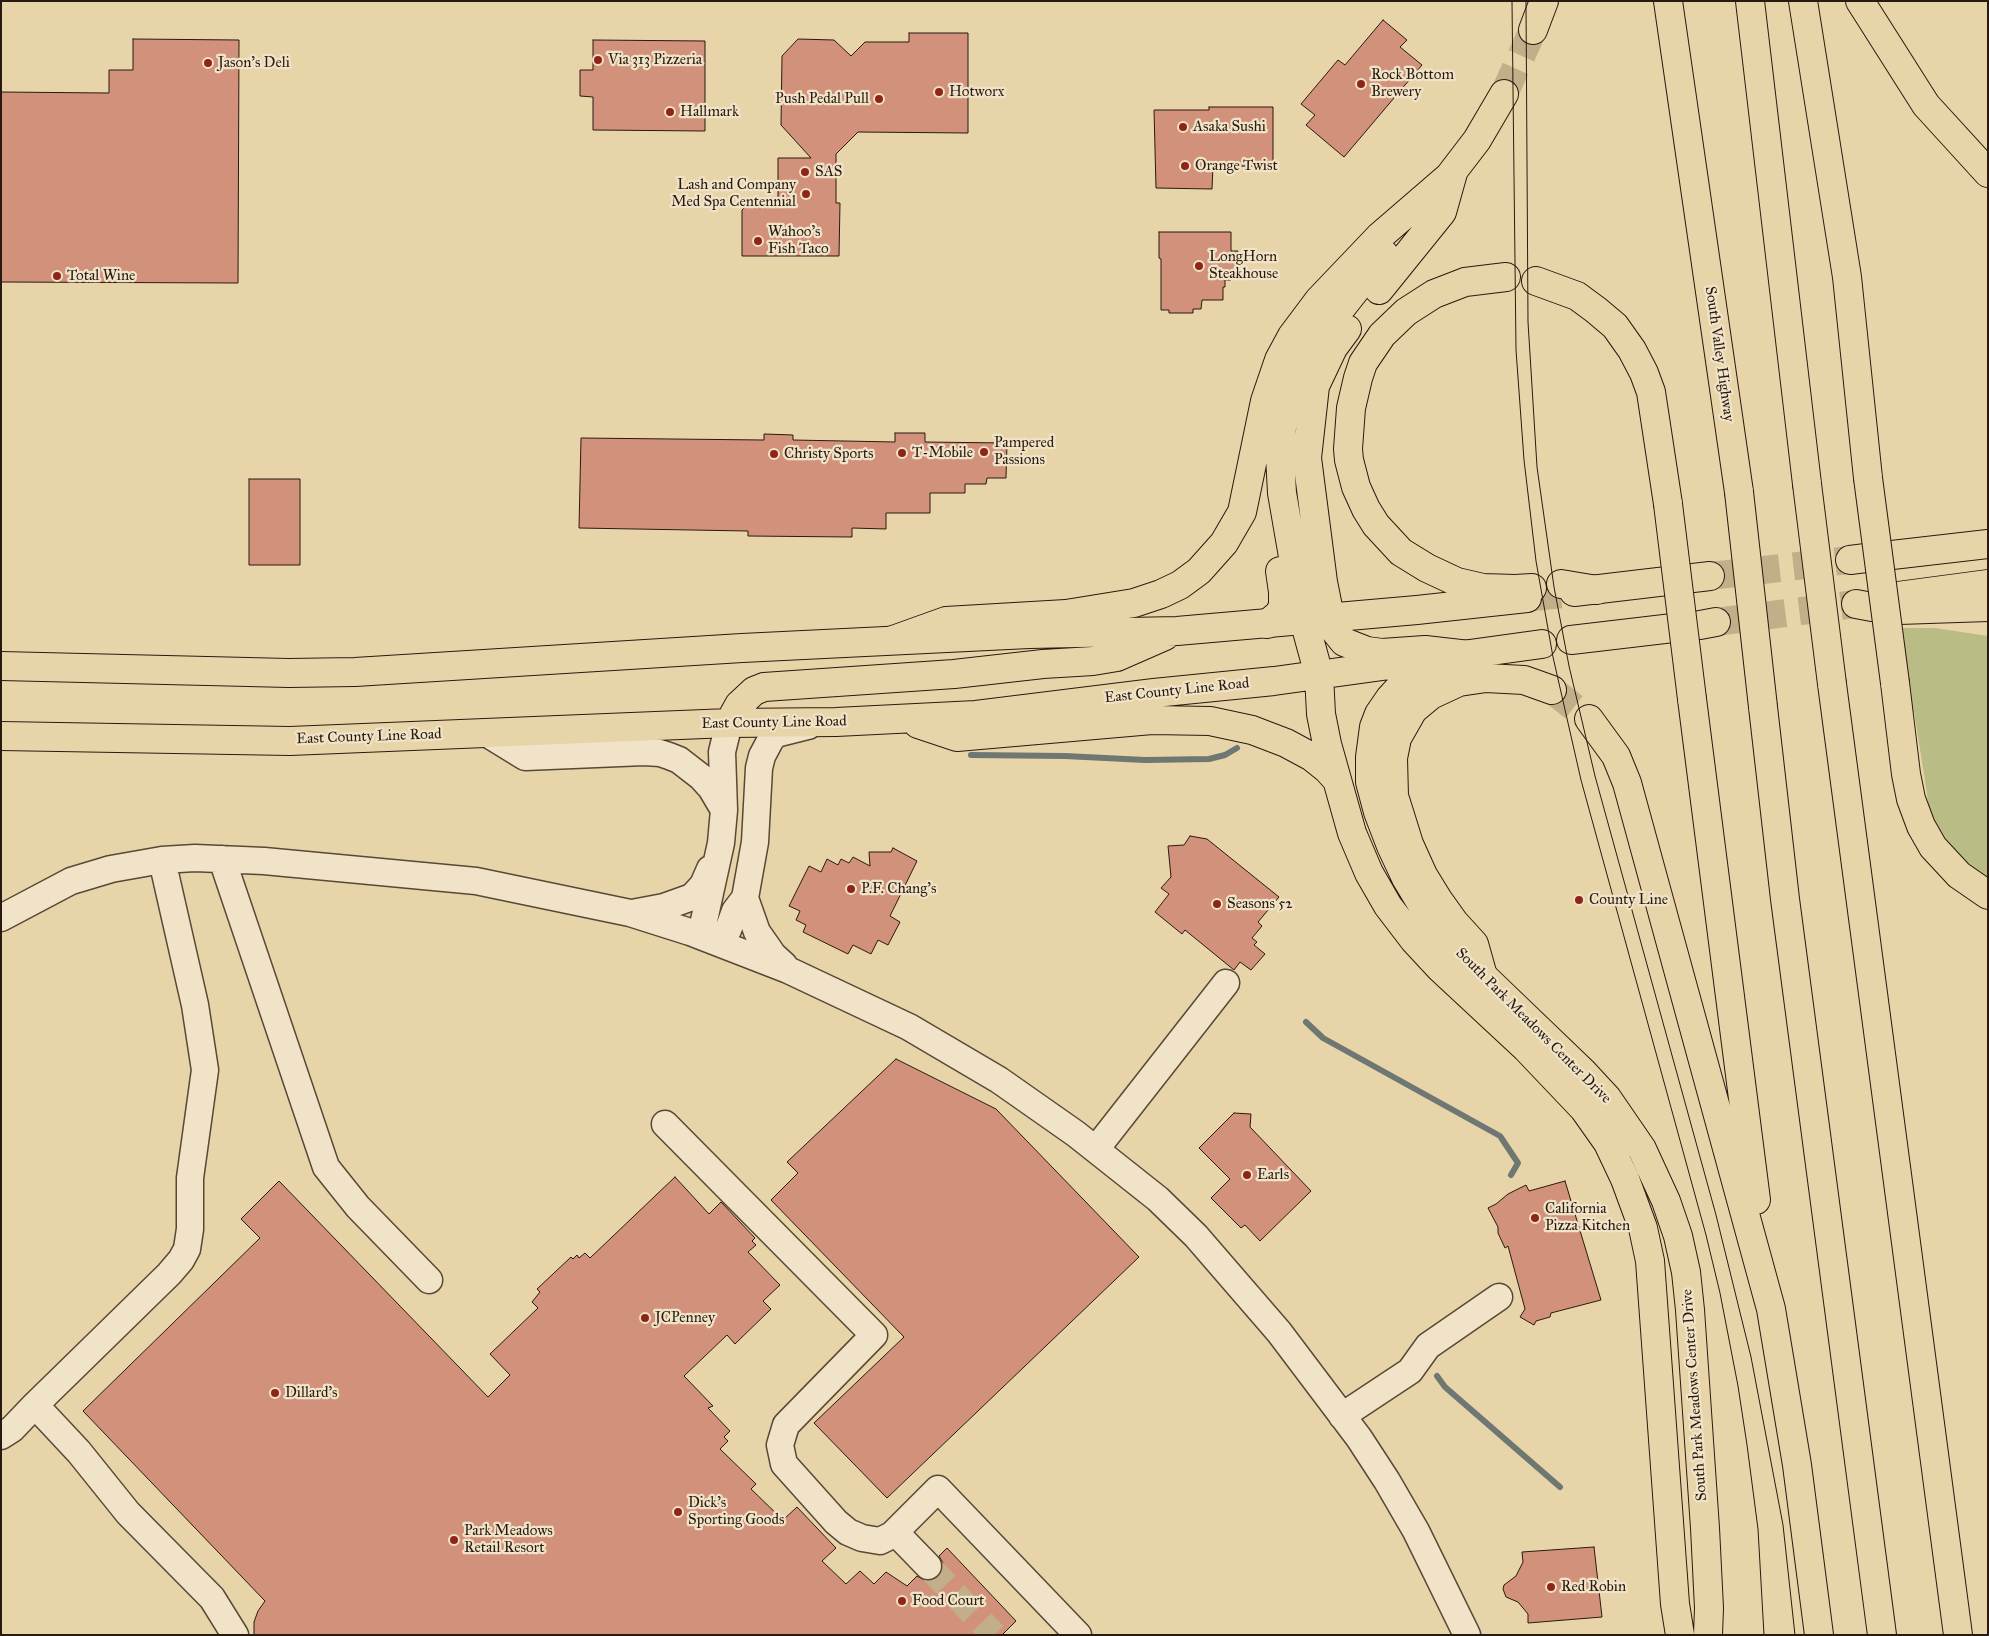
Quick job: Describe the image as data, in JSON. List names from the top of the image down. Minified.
{"streets":{"main road":["South Valley Highway","East County Line Road","South Park Meadows Center Drive"]},"crossings":[["East County Line Road","South Park Meadows Center Drive"]],"places":["Via 313 Pizzeria","Jason's Deli","Rock Bottom Brewery","Hotworx","Push Pedal Pull","Hallmark","Asaka Sushi","Orange Twist","SAS","Lash and Company Med Spa Centennial","Wahoo's Fish Taco","LongHorn Steakhouse","Total Wine","Pampered Passions","T-Mobile","Christy Sports","P.F. Chang's","County Line","Seasons 52","Earls","California Pizza Kitchen","JCPenney","Dillard's","Dick's Sporting Goods","Park Meadows Retail Resort","Red Robin","Food Court"]}
